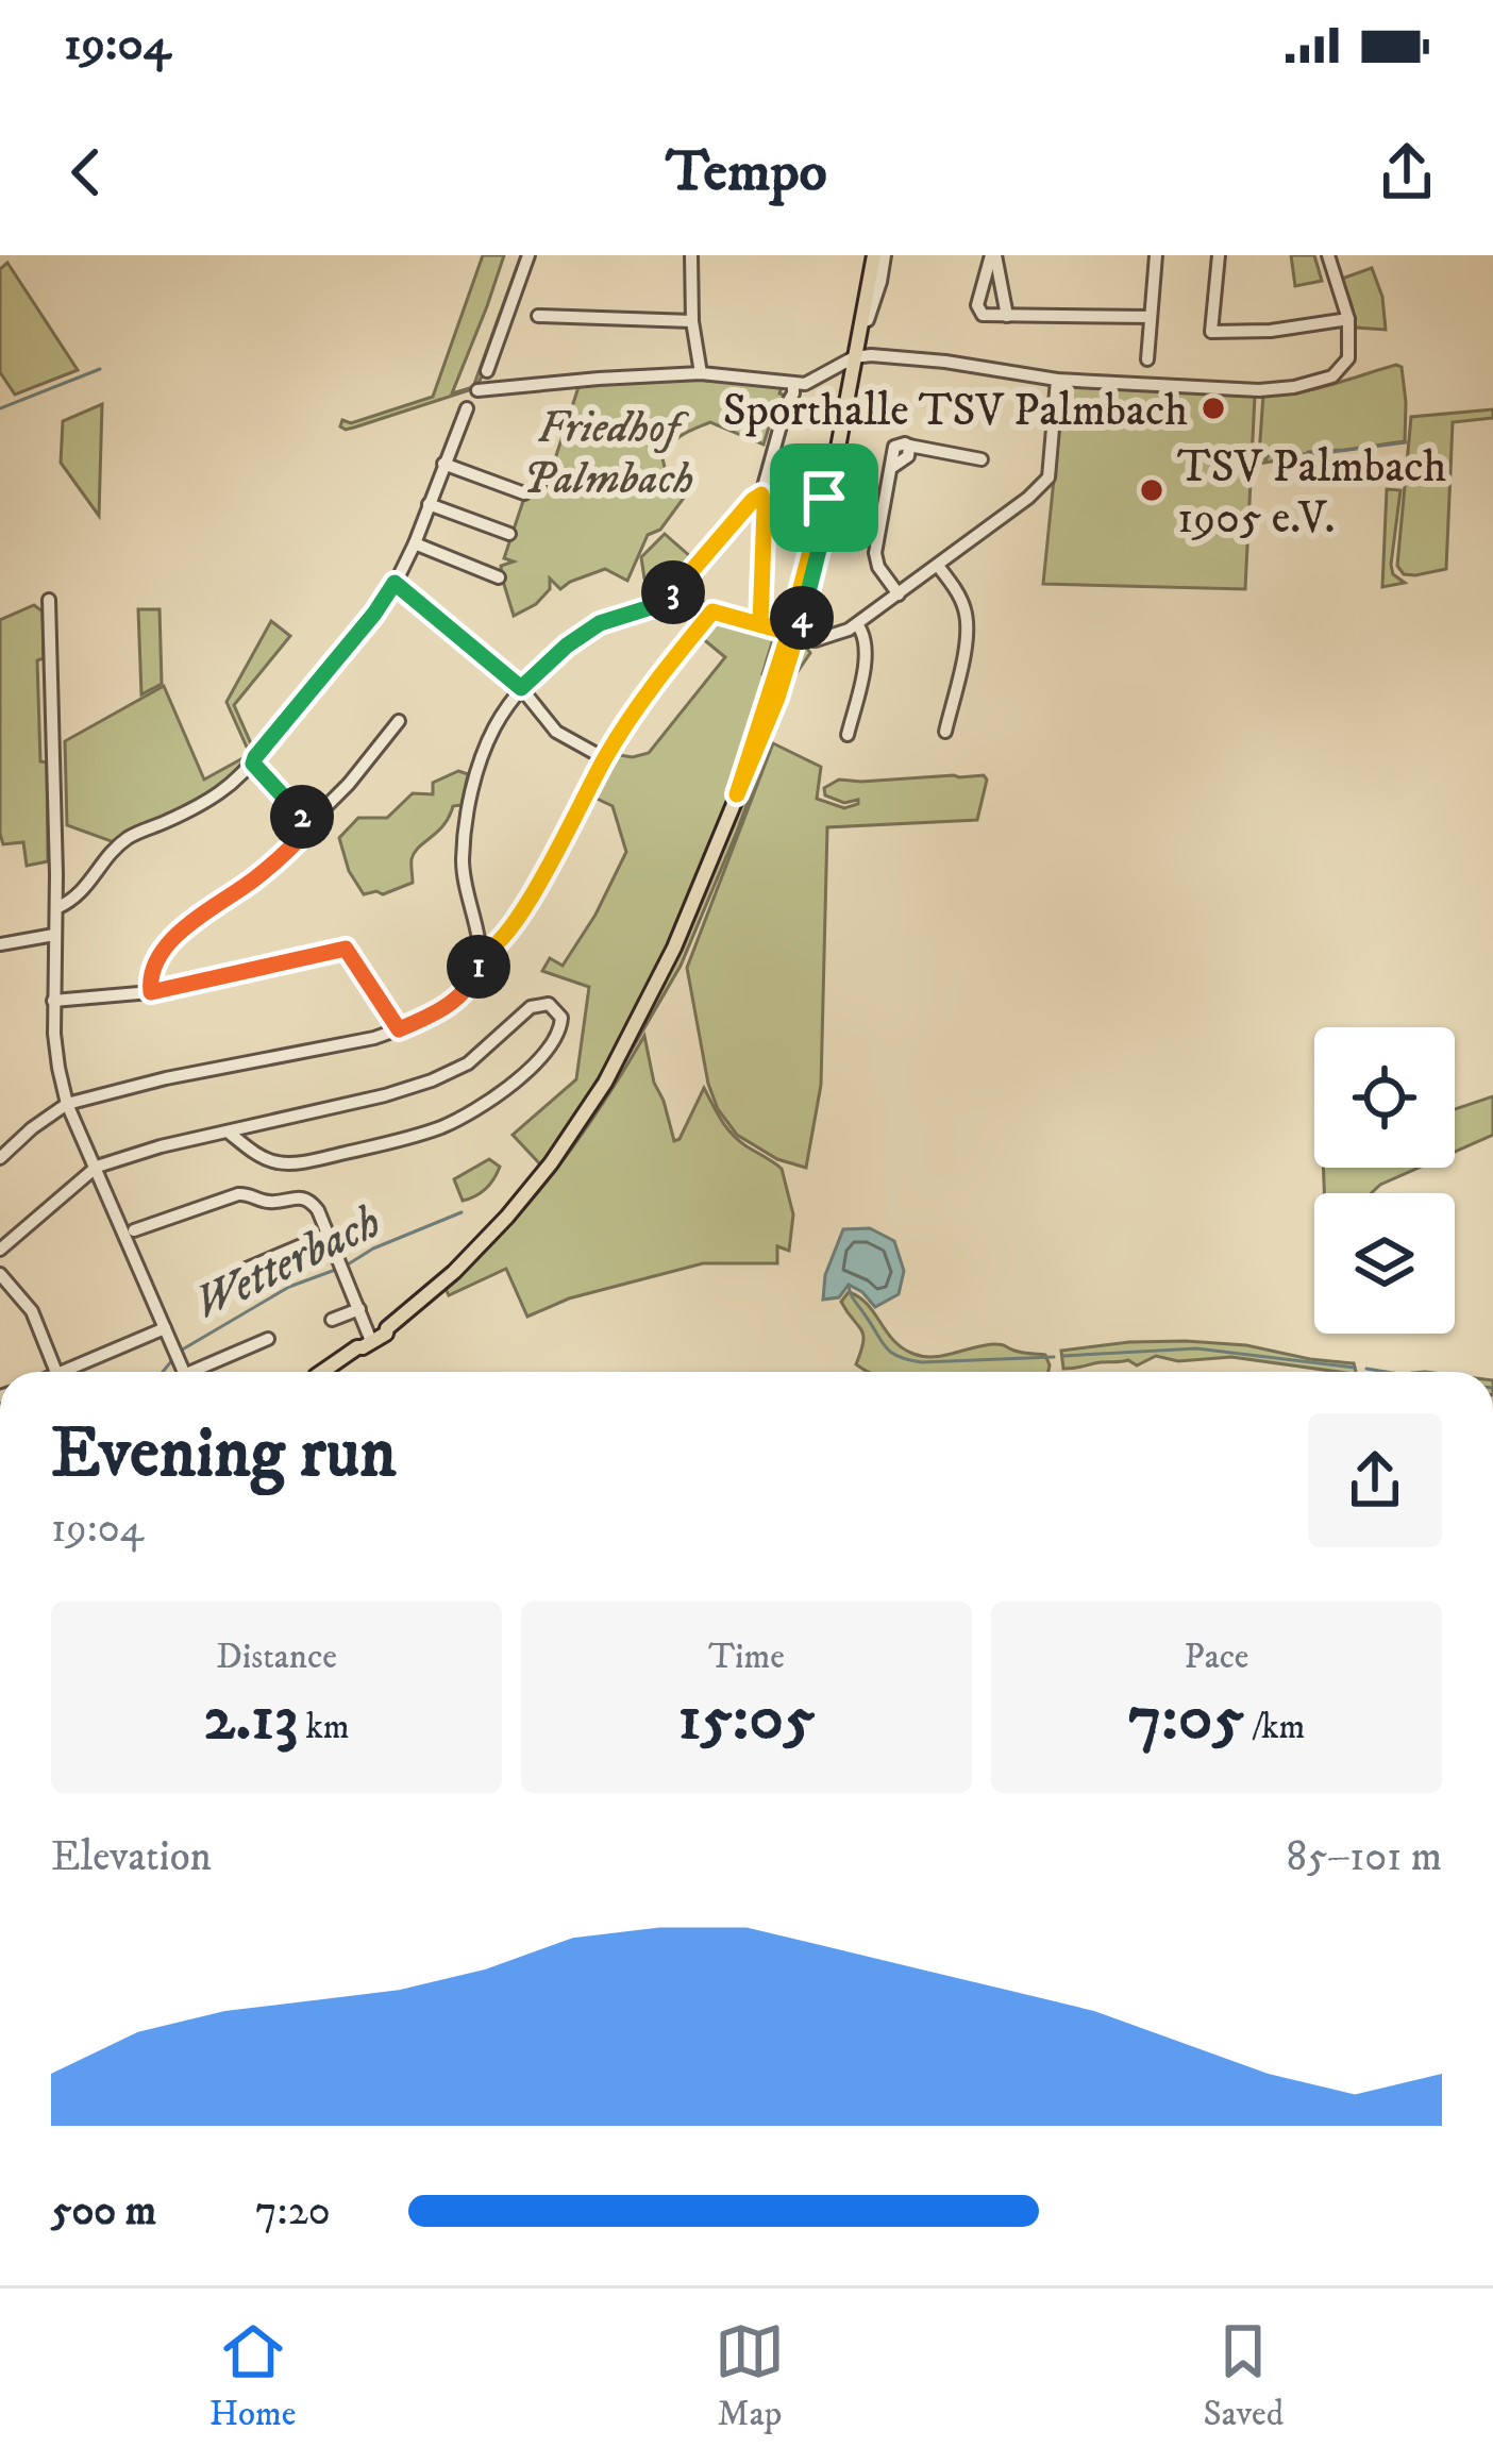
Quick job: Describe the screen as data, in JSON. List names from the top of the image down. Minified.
{"water":["Wetterbach"],"parks":["Friedhof Palmbach"],"places":["Sporthalle TSV Palmbach","TSV Palmbach 1905 e.V."],"page":{"status":"19:04","header":"Tempo","pins":["3","4","2","1"],"heading":["Evening run","19:04"],"stats":[["Distance","2.13 km"],["Time","15:05"],["Pace","7:05 /km"]],"chart":["Elevation","85–101 m"],"list":[{"name":"500 m","note":"7:20"}],"tabs":["Home","Map","Saved"]}}
